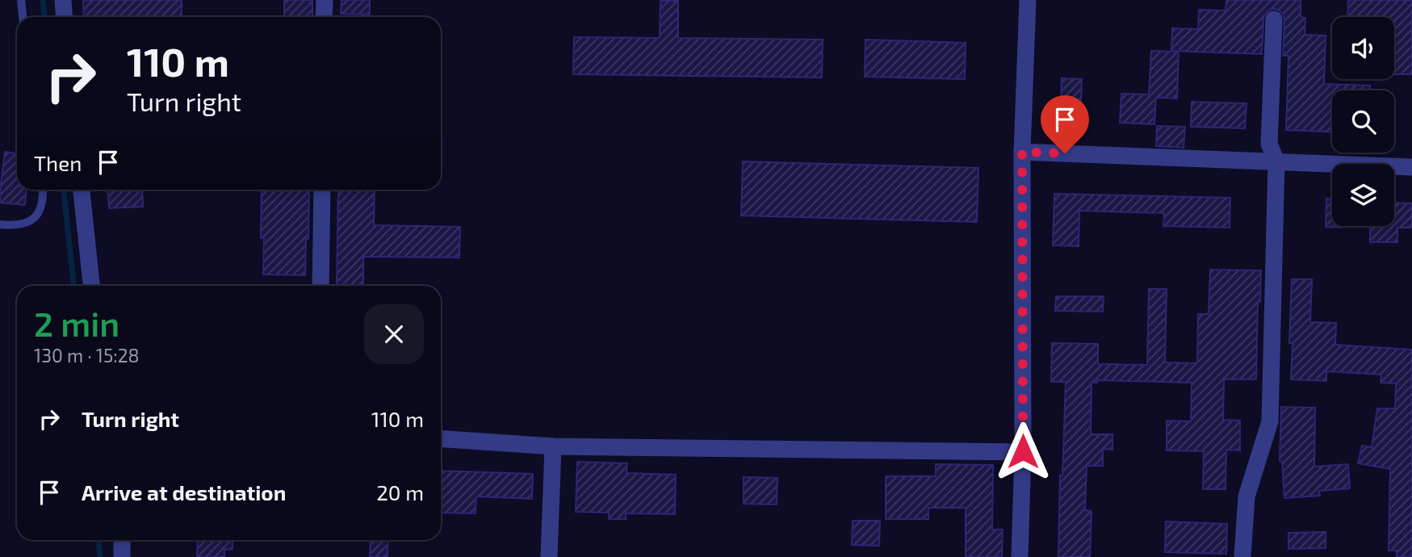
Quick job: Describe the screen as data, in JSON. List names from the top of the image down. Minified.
{"page":{"turn":["110 m","Turn right"],"then":"Then","heading":["2 min","130 m · 15:28"],"list":[{"name":"Turn right","value":"110 m"},{"name":"Arrive at destination","value":"20 m"}]}}
